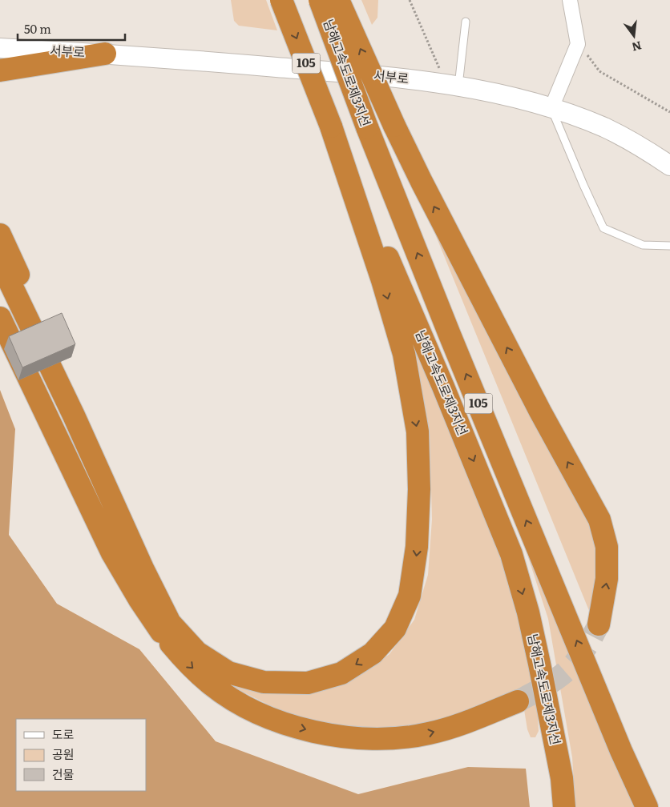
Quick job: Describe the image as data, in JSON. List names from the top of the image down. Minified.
{"streets":{"highway":["105","남해고속도로제3지선"],"main road":["서부로"]},"legend":["도로","공원","건물"],"scale_bar":"50 m","north":"bottom"}
